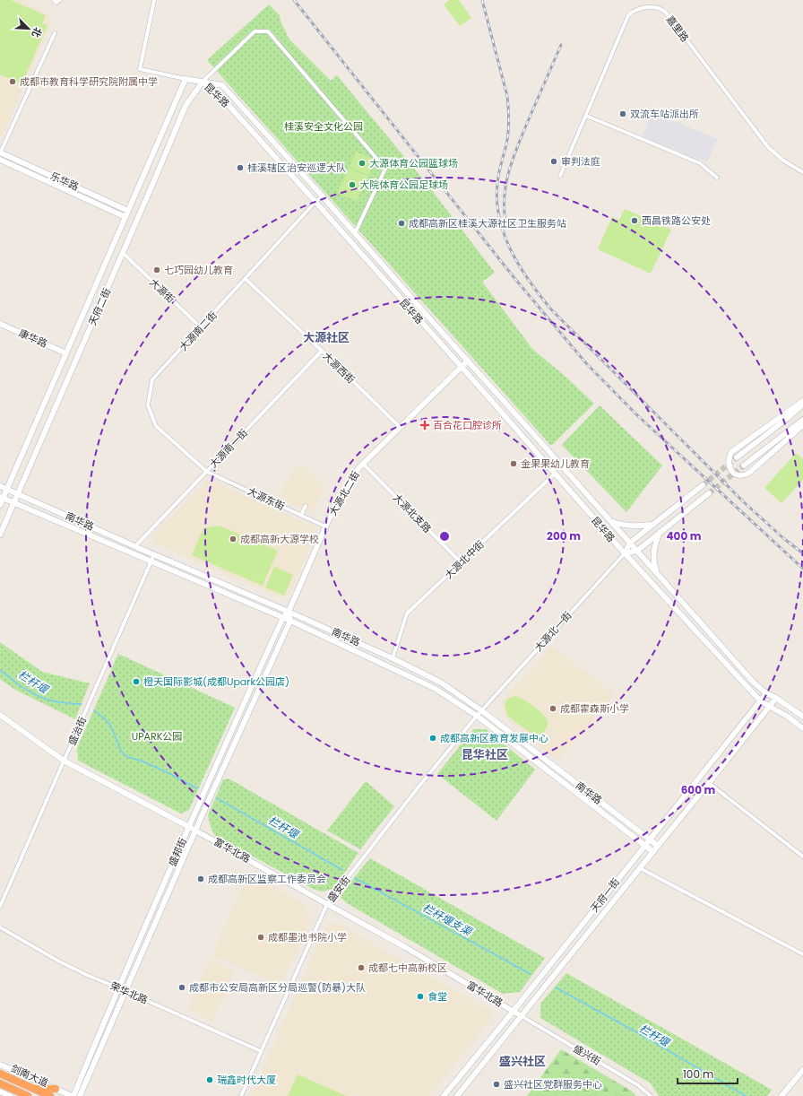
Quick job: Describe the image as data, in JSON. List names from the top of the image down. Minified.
{"streets":{"highway":["剑南大道"],"main road":["昆华路","乐华路","天府二街","康华路","大源北二街","南华路","富华北路","盛邦街","天府一街"],"street":["嘉里路","大源街","大源南二街","大源西街","大源南一街","大源东街","大源北支路","大源北中街","大源北一街","盛治街","盛安街","荣华北路","盛兴街"]},"crossings":[["昆华路","天府二街"],["昆华路","大源南二街"],["昆华路","大源北二街"],["昆华路","大源北中街"],["昆华路","大源北一街"],["昆华路","天府一街"],["乐华路","天府二街"],["大源街","天府二街"],["大源街","大源南二街"],["天府二街","康华路"],["天府二街","南华路"],["大源南二街","大源西街"],["大源南二街","大源南一街"],["大源南二街","大源东街"],["大源西街","大源南一街"],["大源西街","大源北二街"],["大源南一街","大源东街"],["大源南一街","南华路"],["大源北二街","大源东街"],["大源北二街","大源北支路"],["大源北二街","南华路"],["大源北二街","盛邦街"],["大源北支路","大源北中街"],["南华路","大源北中街"],["南华路","大源北一街"],["南华路","盛治街"],["南华路","盛邦街"],["南华路","盛安街"],["南华路","天府一街"],["大源北一街","盛安街"],["盛治街","富华北路"],["富华北路","盛邦街"],["富华北路","盛安街"],["富华北路","天府一街"],["富华北路","盛兴街"],["盛邦街","荣华北路"],["盛安街","荣华北路"],["天府一街","盛兴街"]],"districts":["大源社区","昆华社区","盛兴社区"],"water":["栏杆堰","栏杆堰支渠"],"parks":["桂溪安全文化公园","UPARK公园"],"places":{"other":["成都市教育科学研究院附属中学","双流车站派出所","审判法庭","大源体育公园篮球场","桂溪辖区治安巡逻大队","大院体育公园足球场","西昌铁路公安处","成都高新区桂溪大源社区卫生服务站","七巧园幼儿教育","金果果幼儿教育","成都高新大源学校","橙天国际影城(成都Upark公园店)","成都霍森斯小学","成都高新区教育发展中心","成都高新区监察工作委员会","成都墨池书院小学","成都七中高新校区","成都市公安局高新区分局巡警(防暴)大队","食堂","瑞鑫时代大厦","盛兴社区党群服务中心"],"health":["百合花口腔诊所"]},"scale_bar":"100 m","north":"bottom right","rings":["200 m","400 m","600 m"]}
